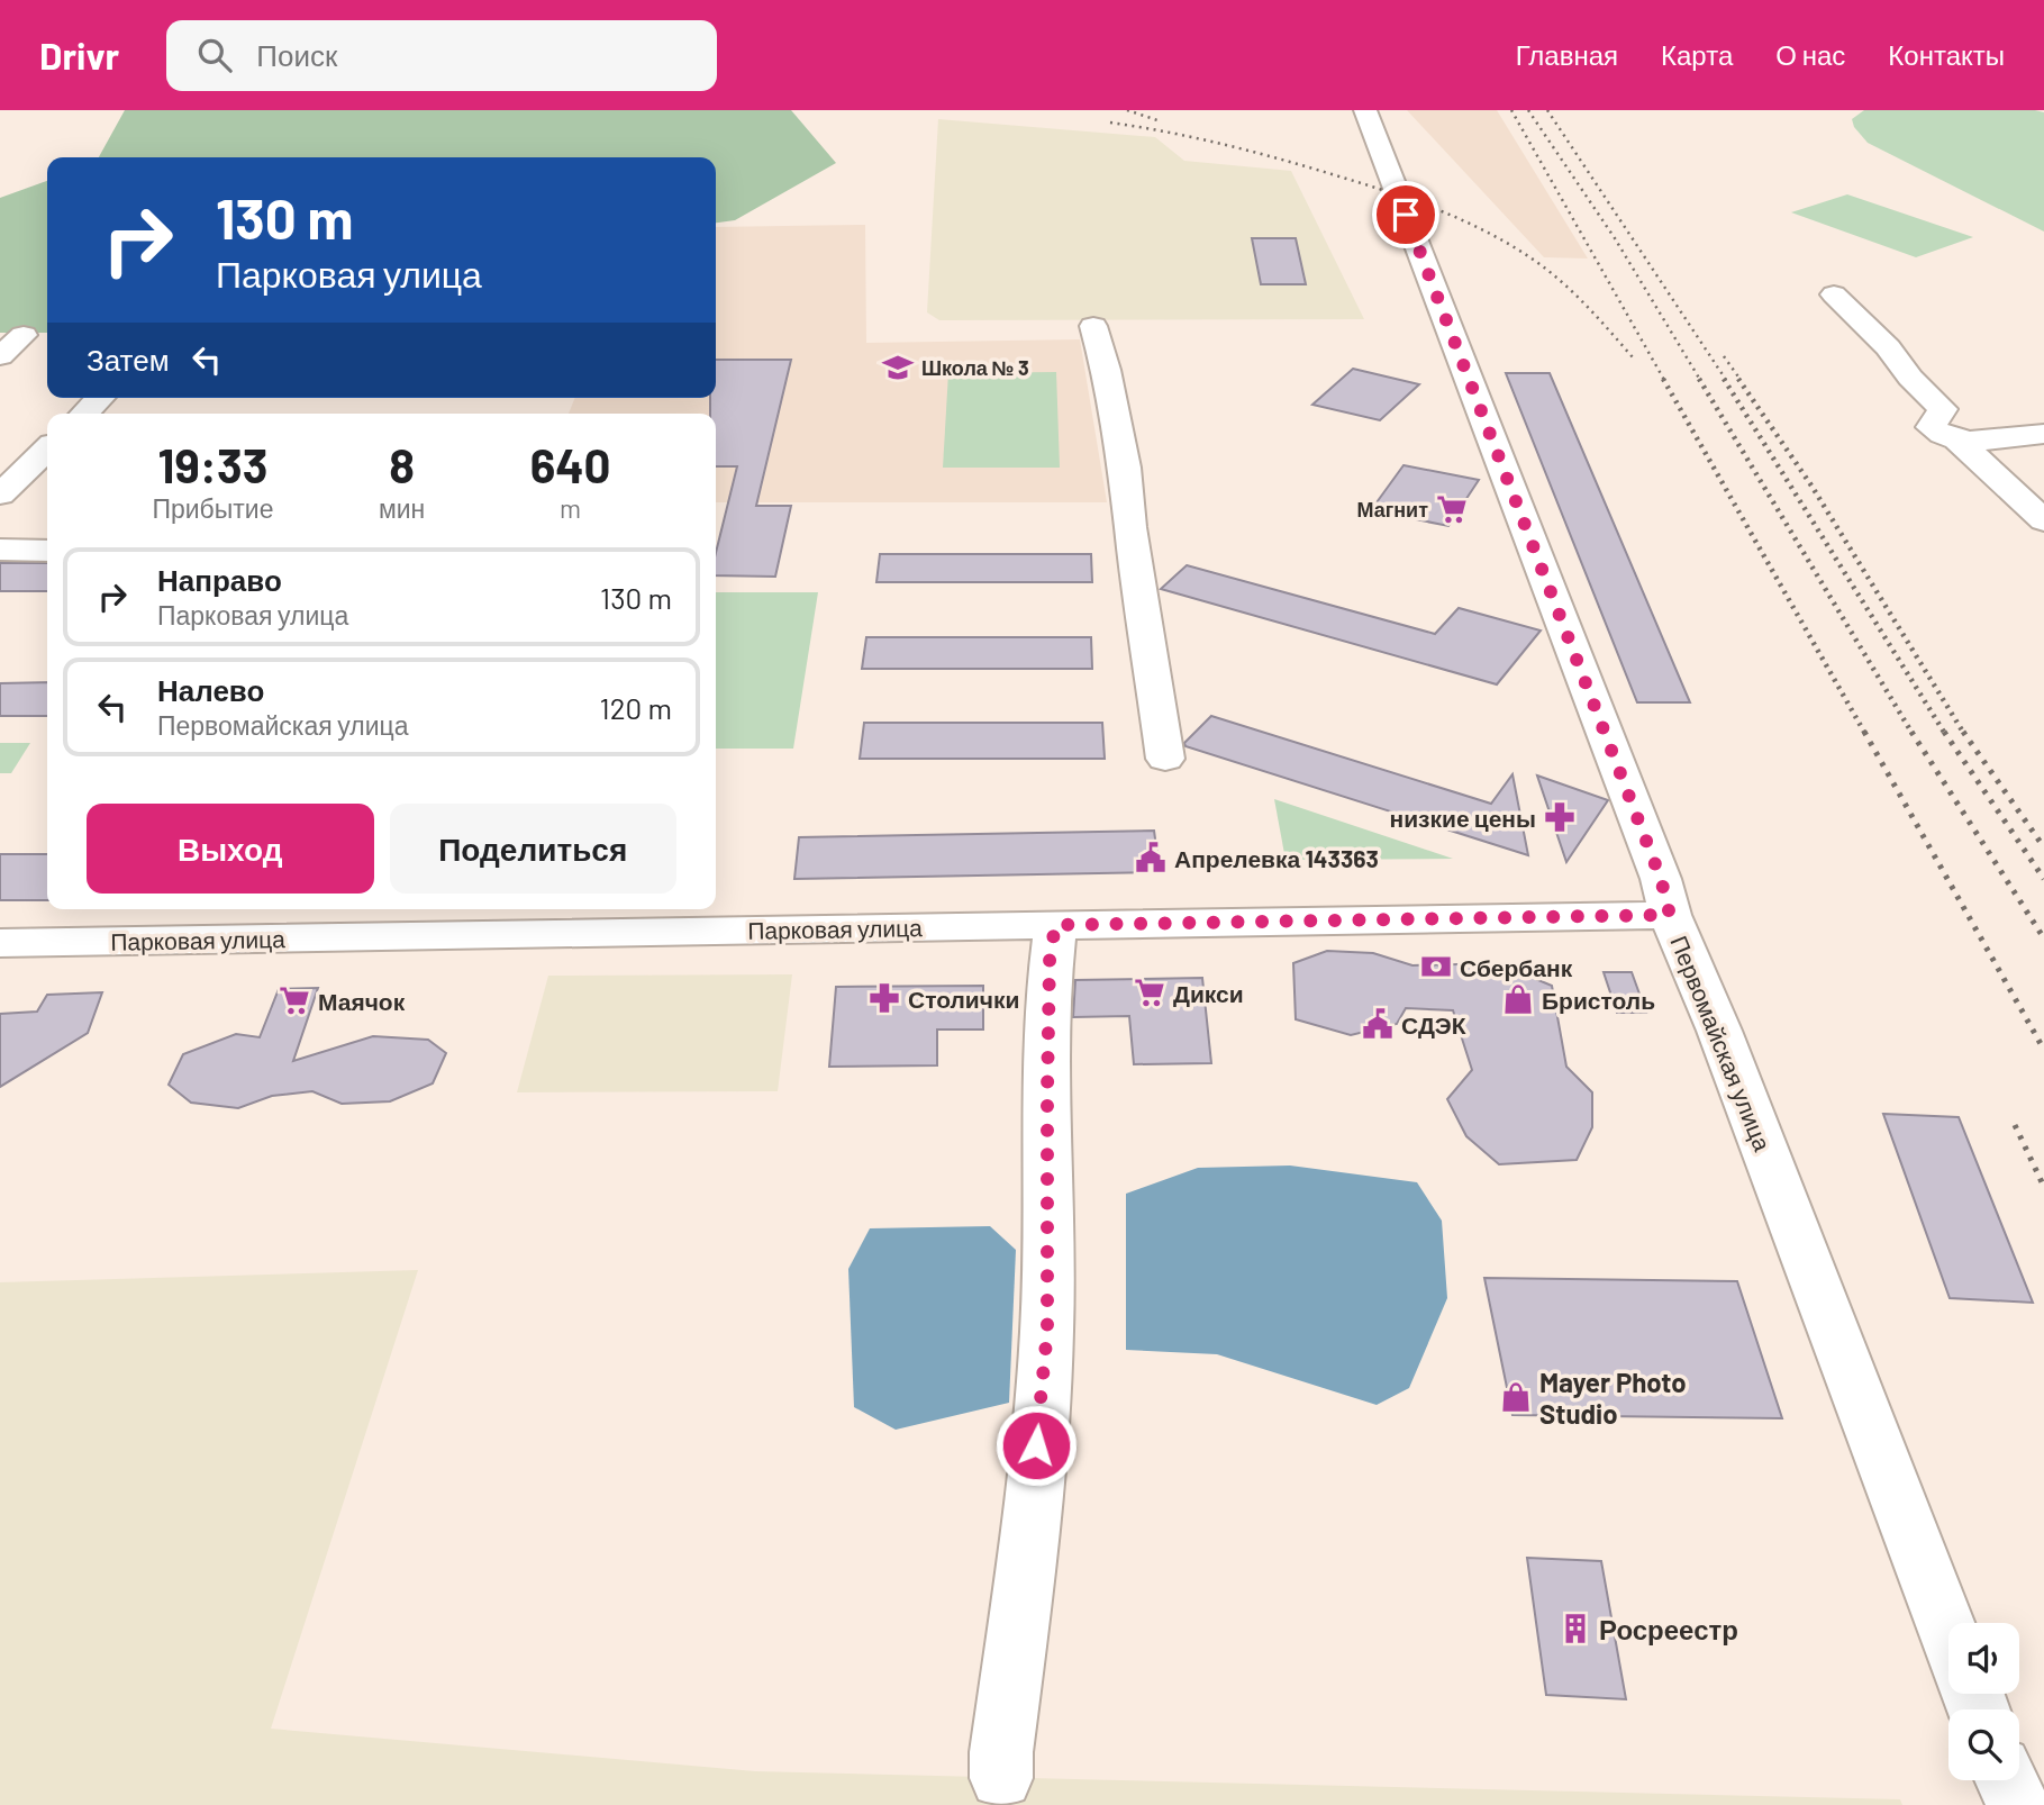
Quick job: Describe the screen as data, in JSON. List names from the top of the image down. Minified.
{"streets":{"street":["Парковая улица","Первомайская улица"]},"crossings":[["Парковая улица","Первомайская улица"]],"places":{"school or university":["Школа № 3"],"supermarket":["Магнит","Дикси","Маячок"],"pharmacy":["низкие цены","Столички"],"public building":["Апрелевка 143363","СДЭК"],"bank":["Сбербанк"],"shop":["Бристоль","Mayer Photo Studio"],"building":["Росреестр"]},"page":{"header":"Drivr","search":"Поиск","nav":["Главная","Карта","О нас","Контакты"],"turn":["130 m","Парковая улица"],"then":"Затем","eta":["19:33","Прибытие","8","мин","640","m"],"list":[{"name":"Направо","note":"Парковая улица","value":"130 m"},{"name":"Налево","note":"Первомайская улица","value":"120 m"}],"buttons":["Выход","Поделиться"]}}
